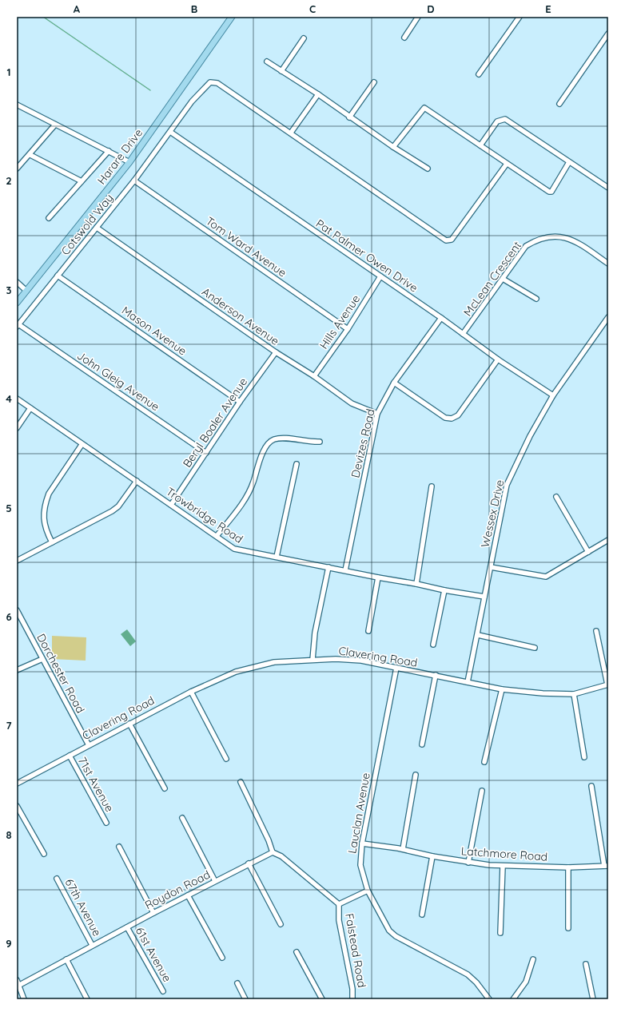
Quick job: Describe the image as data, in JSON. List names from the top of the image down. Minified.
{"streets":{"main road":["Harare Drive"],"street":["Cotswold Way","Tom Ward Avenue","Pat Palmer Owen Drive","McLean Crescent","Anderson Avenue","Hills Avenue","Mason Avenue","John Gleig Avenue","Beryl Boaler Avenue","Devizes Road","Wessex Drive","Trowbridge Road","Clavering Road","Dorchester Road","71st Avenue","Lauclan Avenue","Latchmore Road","Roydon Road","67th Avenue","Falstead Road","61st Avenue"]},"crossings":[["Cotswold Way","Tom Ward Avenue"],["Cotswold Way","Pat Palmer Owen Drive"],["Cotswold Way","Anderson Avenue"],["Cotswold Way","Mason Avenue"],["Cotswold Way","John Gleig Avenue"],["Tom Ward Avenue","Hills Avenue"],["Pat Palmer Owen Drive","McLean Crescent"],["Pat Palmer Owen Drive","Hills Avenue"],["Pat Palmer Owen Drive","Devizes Road"],["Pat Palmer Owen Drive","Wessex Drive"],["Anderson Avenue","Hills Avenue"],["Anderson Avenue","Beryl Boaler Avenue"],["Anderson Avenue","Devizes Road"],["Mason Avenue","Beryl Boaler Avenue"],["John Gleig Avenue","Beryl Boaler Avenue"],["Beryl Boaler Avenue","Trowbridge Road"],["Devizes Road","Trowbridge Road"],["Wessex Drive","Trowbridge Road"],["Wessex Drive","Clavering Road"],["Clavering Road","Dorchester Road"],["Clavering Road","71st Avenue"],["Clavering Road","Lauclan Avenue"],["Lauclan Avenue","Latchmore Road"],["Roydon Road","67th Avenue"],["Roydon Road","61st Avenue"]],"grid":{"columns":["A","B","C","D","E"],"rows":["1","2","3","4","5","6","7","8","9"]}}
